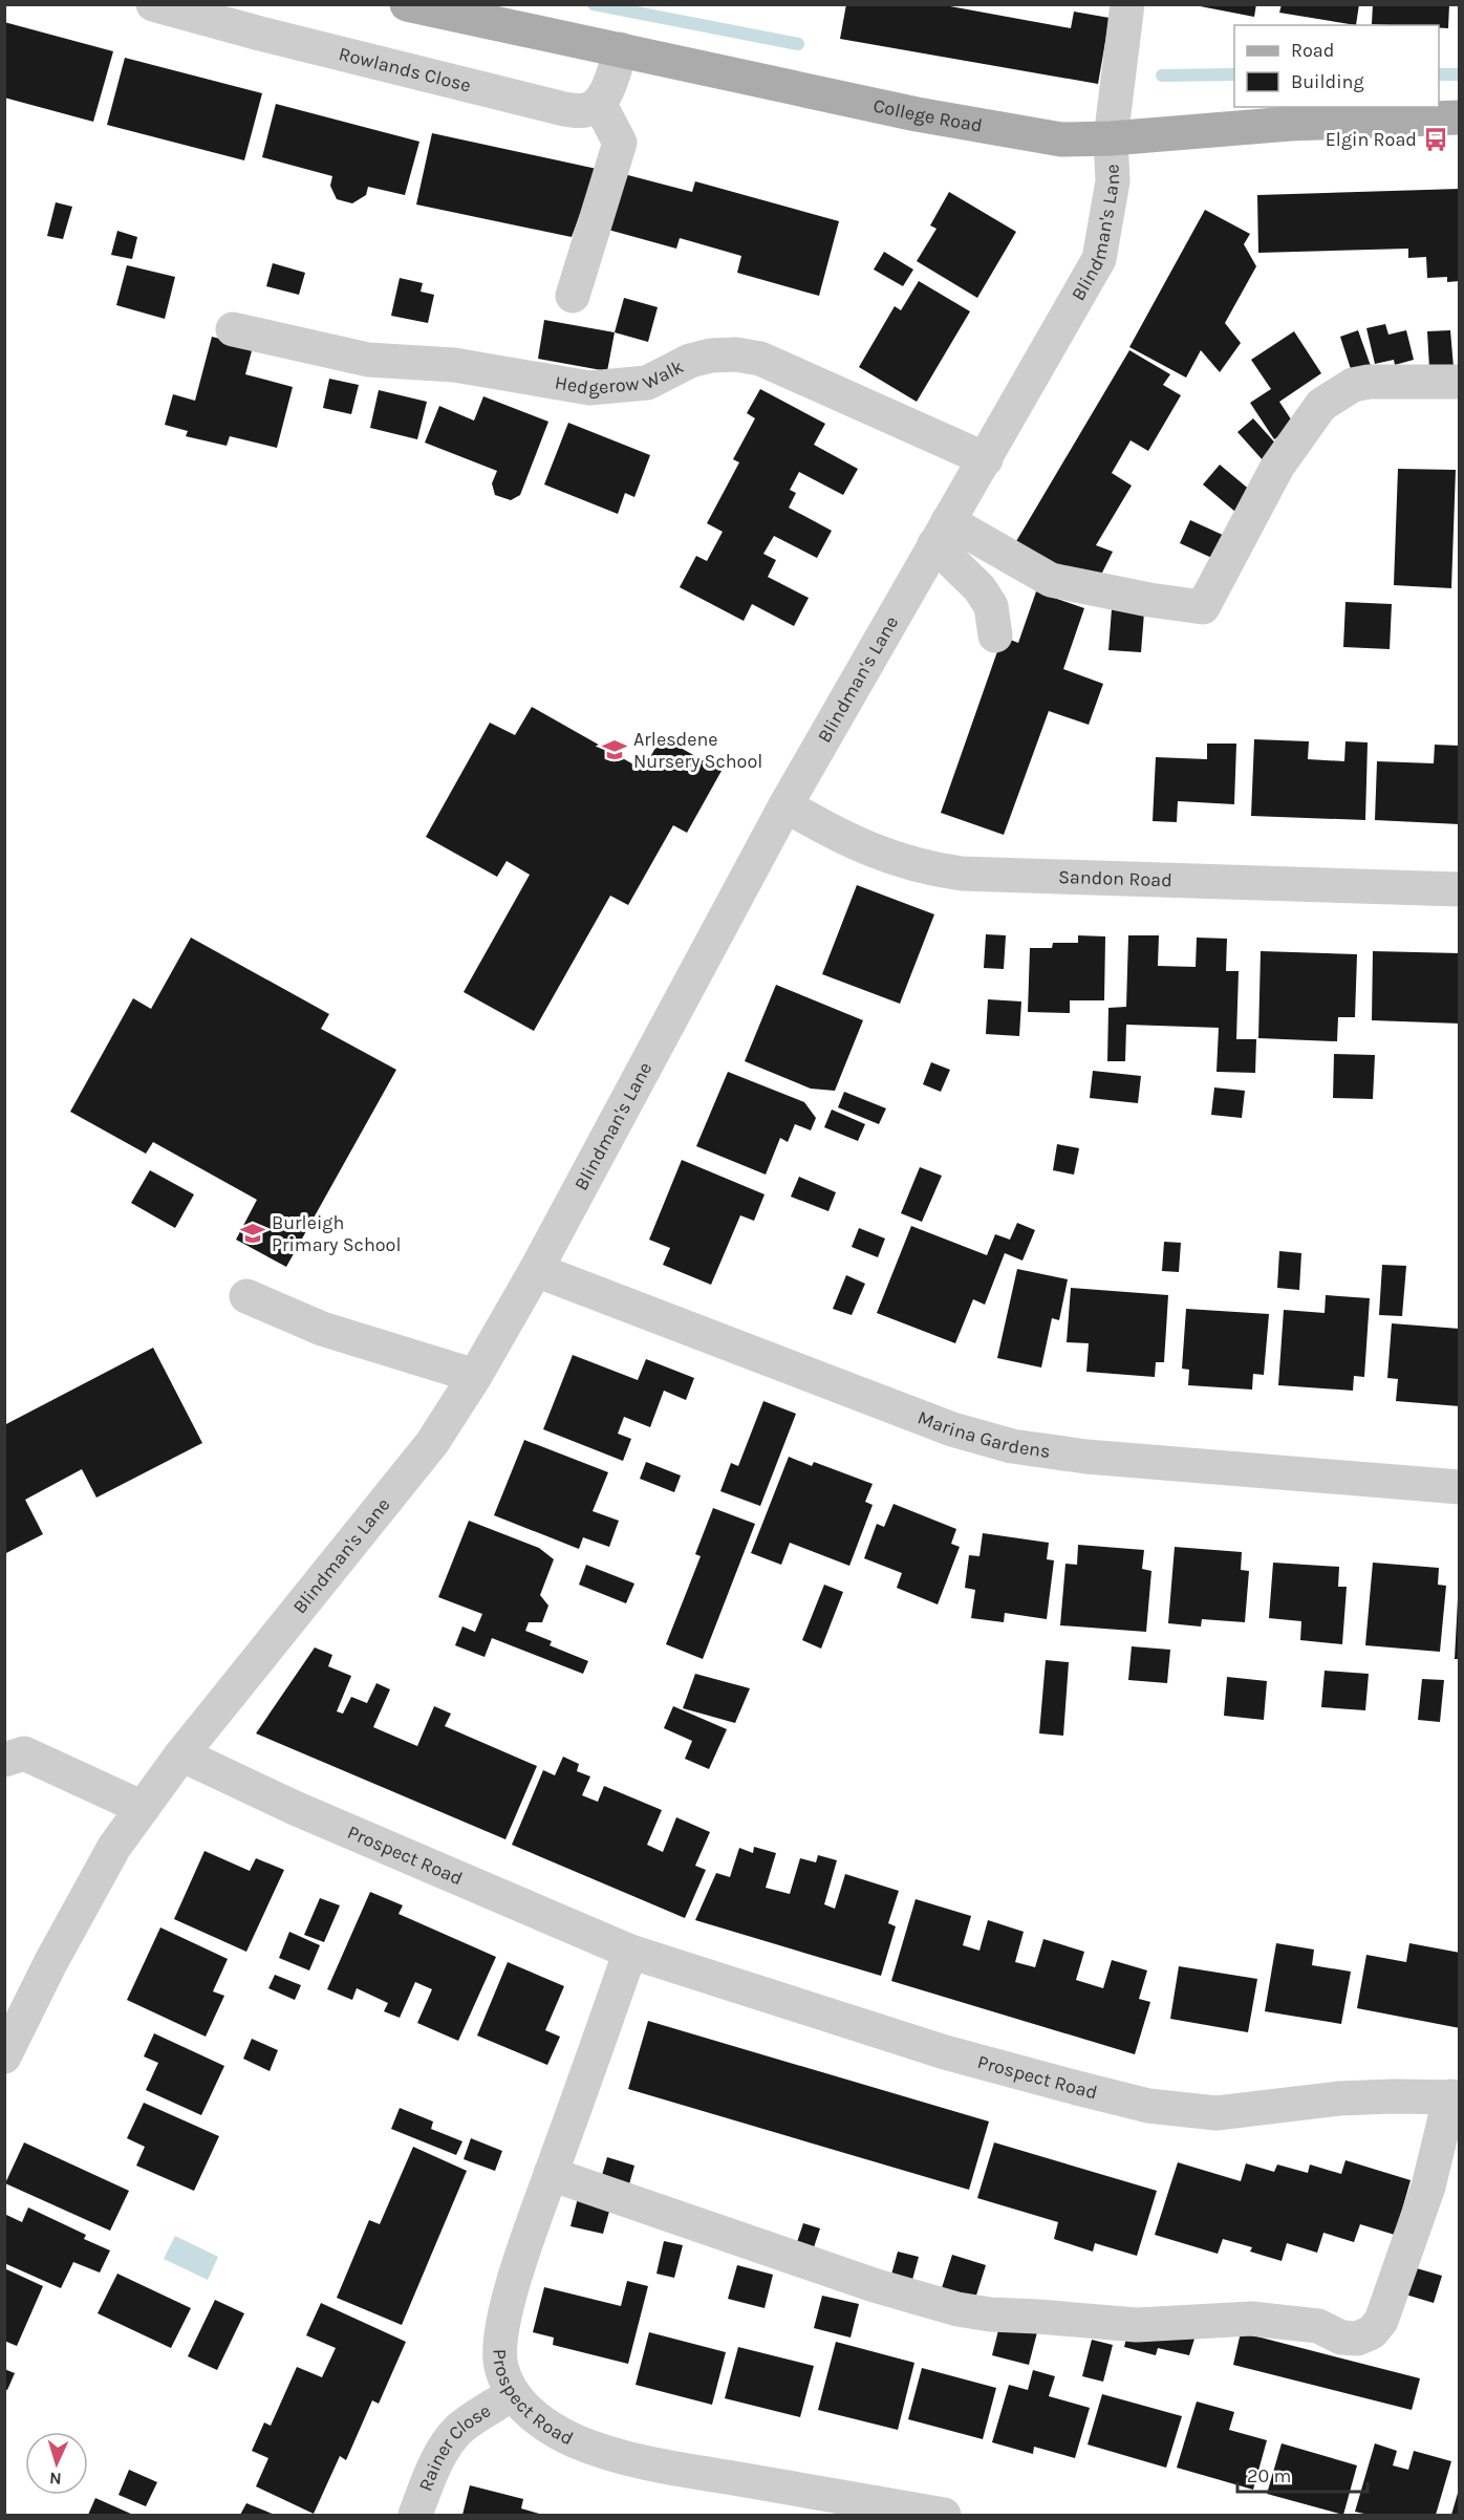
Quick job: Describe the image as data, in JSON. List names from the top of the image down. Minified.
{"streets":{"main road":["College Road"],"street":["Rowlands Close","Blindman's Lane","Hedgerow Walk","Sandon Road","Marina Gardens","Prospect Road","Rainer Close"]},"crossings":[["College Road","Blindman's Lane"],["Blindman's Lane","Hedgerow Walk"],["Blindman's Lane","Sandon Road"],["Blindman's Lane","Marina Gardens"],["Blindman's Lane","Prospect Road"],["Prospect Road","Rainer Close"]],"places":{"bus stop":["Elgin Road"],"school or university":["Arlesdene Nursery School","Burleigh Primary School"]},"legend":["Road","Building"],"scale_bar":"20 m","north":"bottom"}
